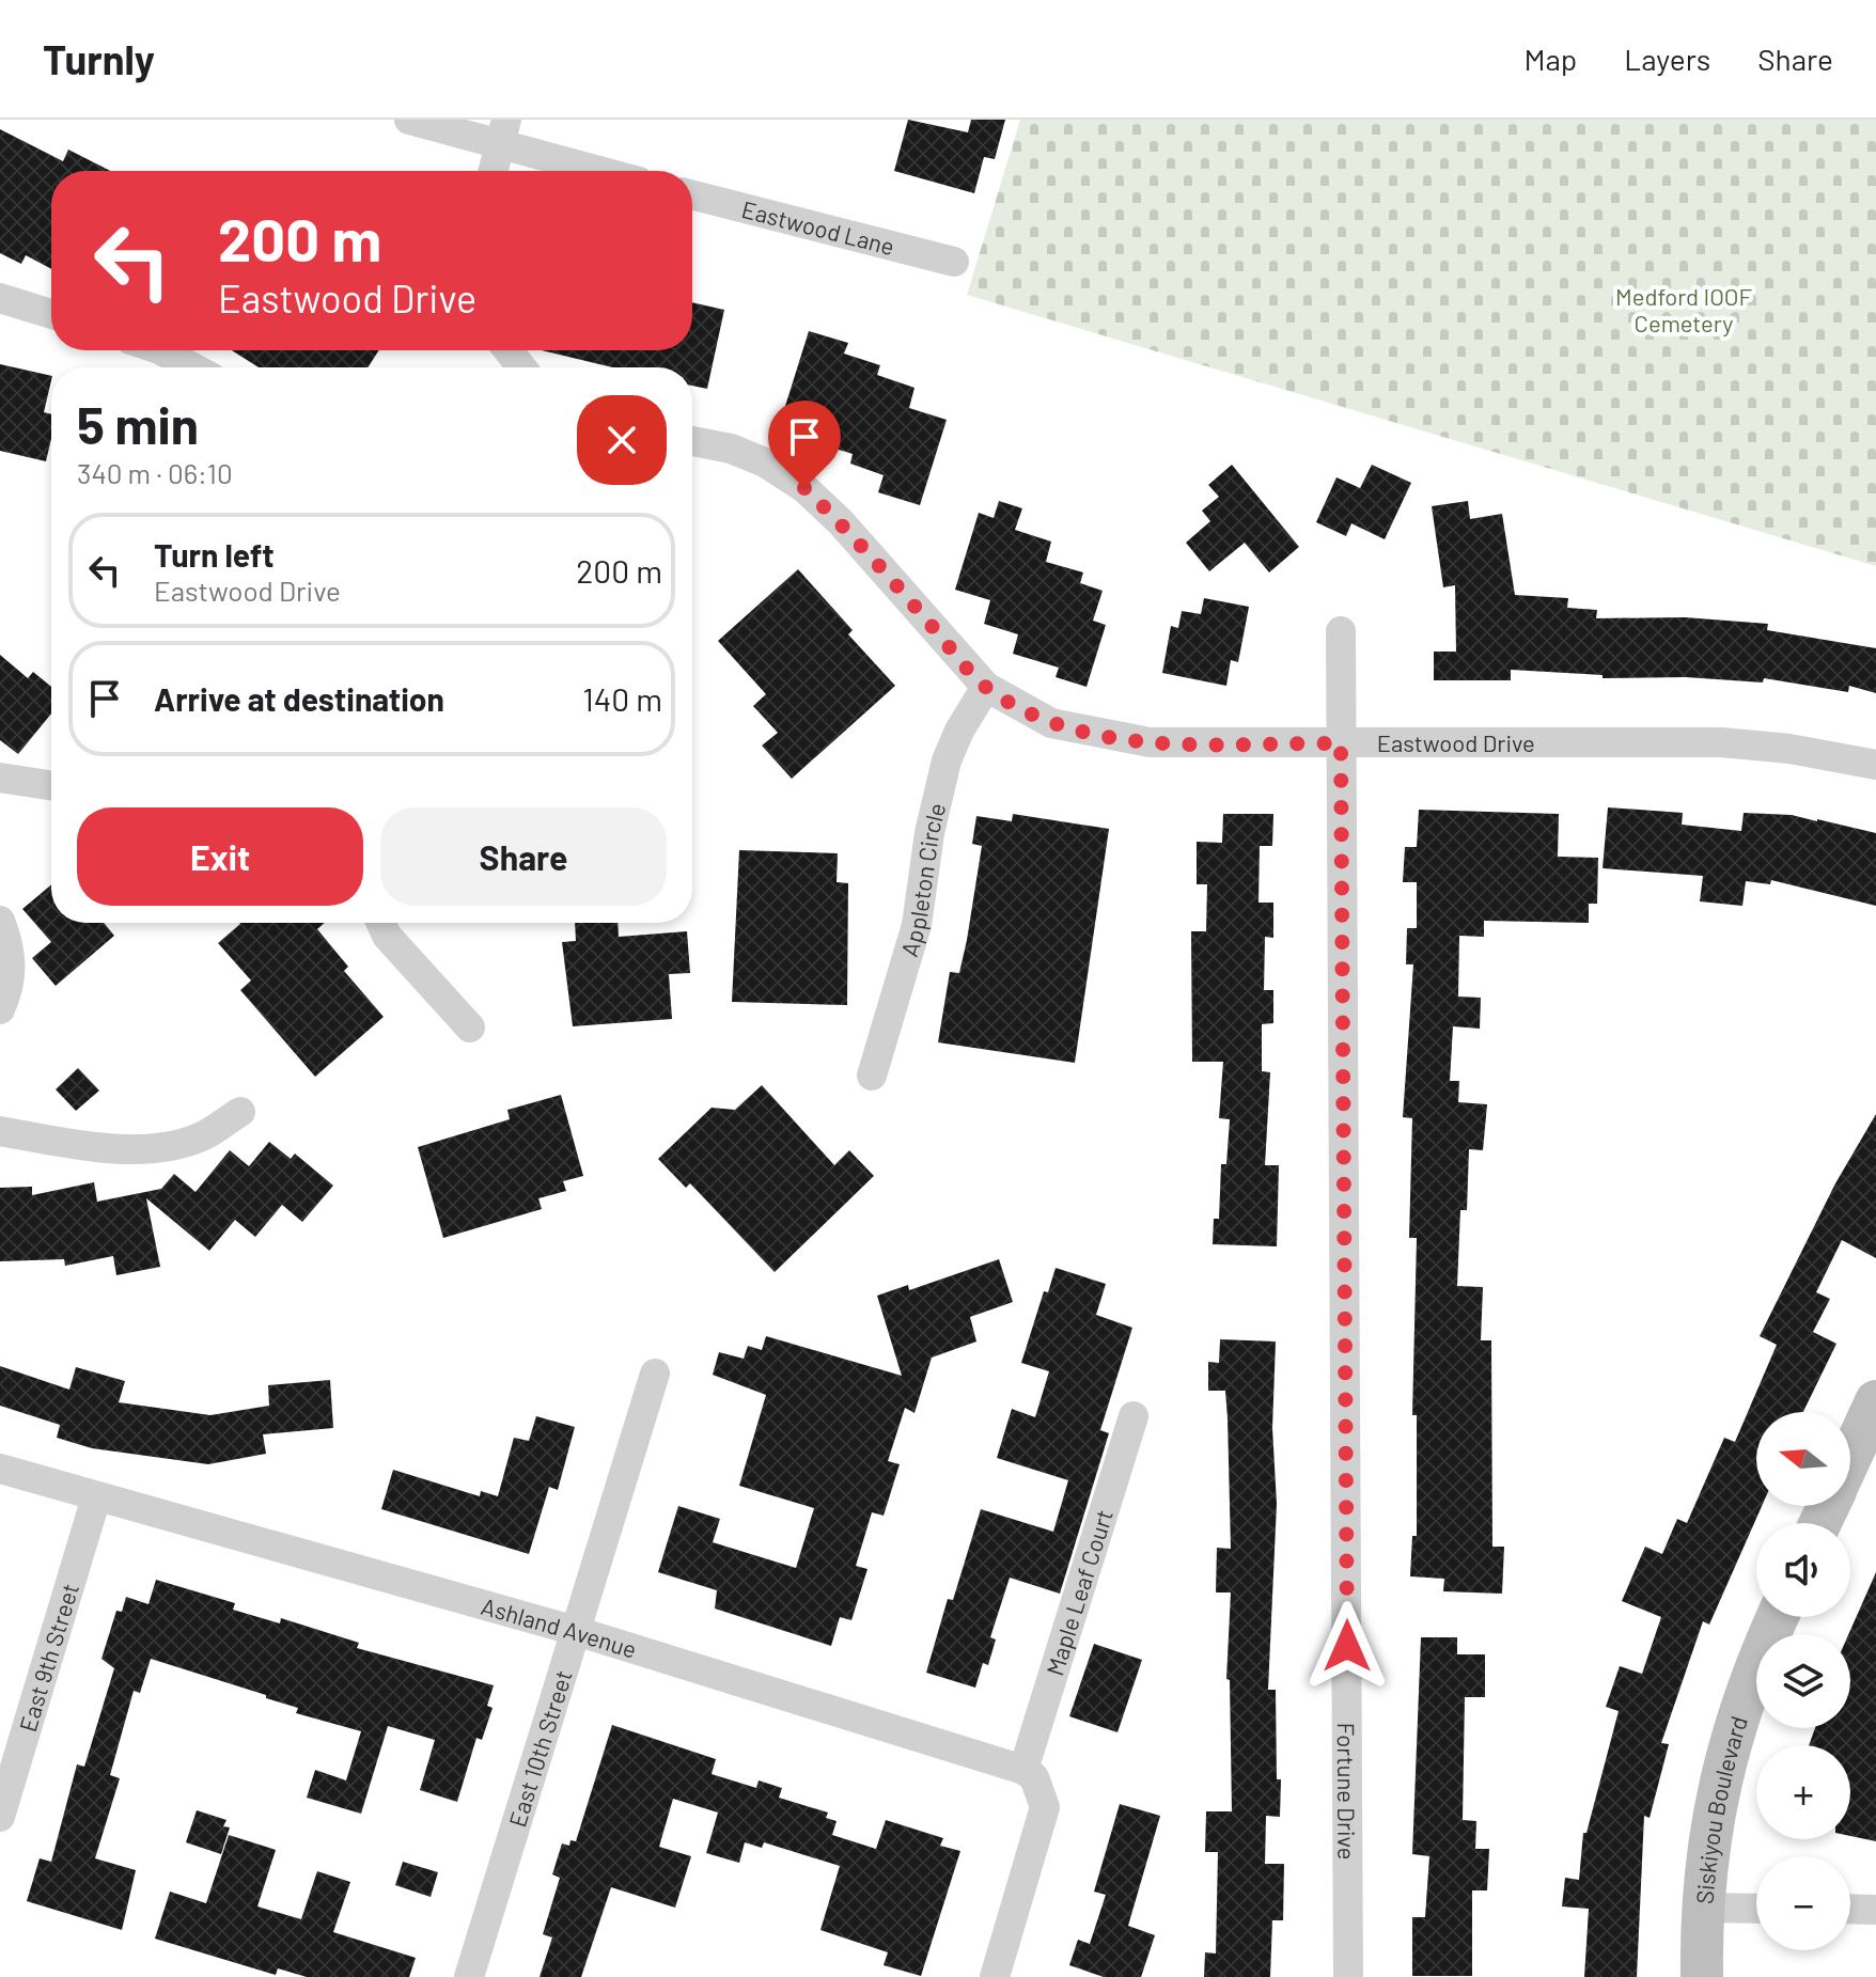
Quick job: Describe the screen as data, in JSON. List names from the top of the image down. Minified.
{"streets":{"street":["Eastwood Lane","Eastwood Drive","Appleton Circle","Maple Leaf Court","Ashland Avenue","East 9th Street","East 10th Street","Fortune Drive","Siskiyou Boulevard"]},"crossings":[["Eastwood Drive","Appleton Circle"],["Eastwood Drive","Fortune Drive"],["Maple Leaf Court","Ashland Avenue"],["Ashland Avenue","East 9th Street"],["Ashland Avenue","East 10th Street"]],"parks":["Medford IOOF Cemetery"],"north":"left","page":{"header":"Turnly","nav":["Map","Layers","Share"],"turn":["200 m","Eastwood Drive"],"heading":["5 min","340 m · 06:10"],"list":[{"name":"Turn left","note":"Eastwood Drive","value":"200 m"},{"name":"Arrive at destination","value":"140 m"}],"buttons":["Exit","Share"],"map_buttons":["+","−"]}}
